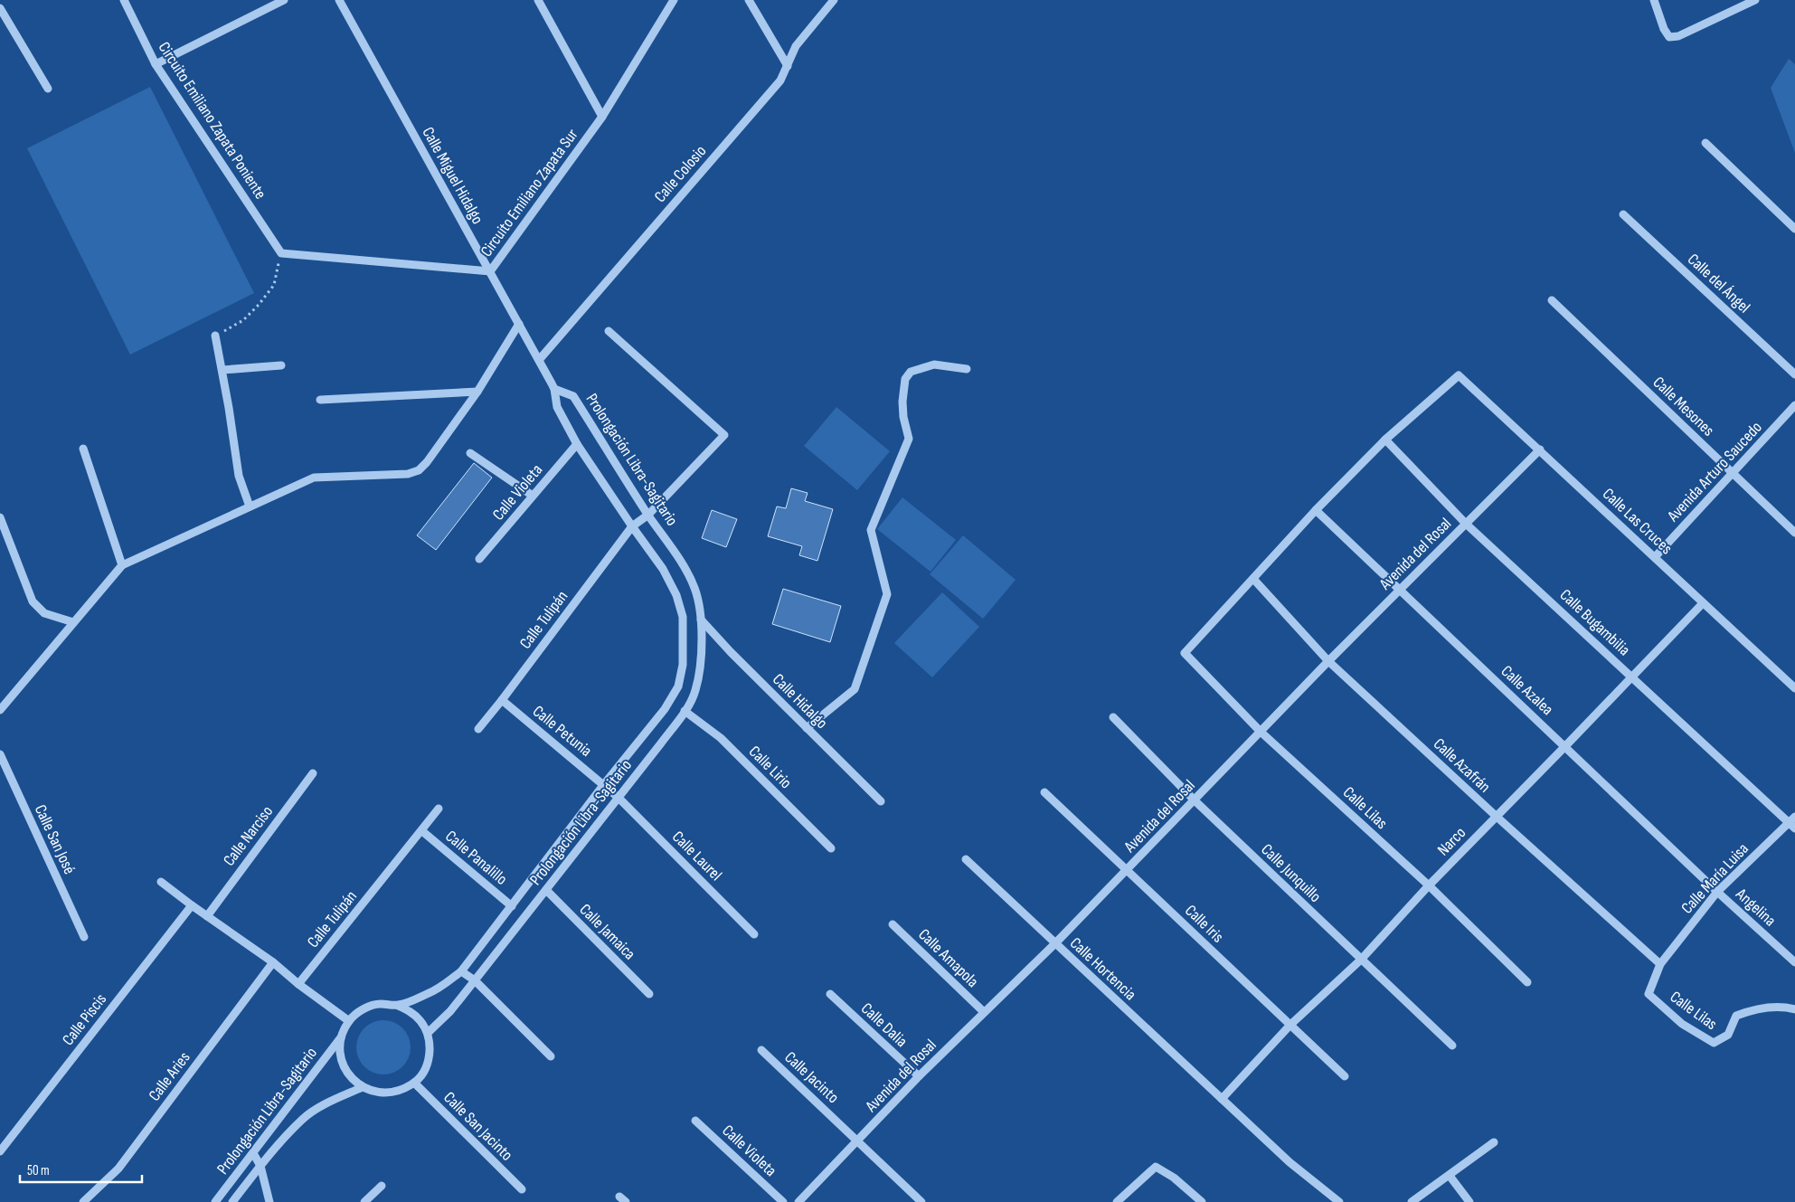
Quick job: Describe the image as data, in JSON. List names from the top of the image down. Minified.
{"streets":{"street":["Circuito Emiliano Zapata Poniente","Calle Colosio","Calle Miguel Hidalgo","Circuito Emiliano Zapata Sur","Calle del Ángel","Calle Mesones","Prolongación Libra-Sagitario","Avenida Arturo Saucedo","Calle Violeta","Calle Las Cruces","Avenida del Rosal","Calle Tulipán","Calle Bugambilia","Calle Azalea","Calle Hidalgo","Calle Petunia","Calle Azafrán","Calle Lirio","Calle Lilas","Calle Narciso","Calle San José","Narco","Calle Laurel","Calle Panalillo","Calle Junquillo","Calle María Luisa","Angelina","Calle Iris","Calle Jamaica","Calle Amapola","Calle Hortencia","Calle Piscis","Calle Dalia","Calle Aries","Calle Jacinto","Calle San Jacinto"]},"crossings":[["Circuito Emiliano Zapata Poniente","Circuito Emiliano Zapata Sur"],["Calle Colosio","Calle Miguel Hidalgo"],["Calle Miguel Hidalgo","Circuito Emiliano Zapata Sur"],["Calle Miguel Hidalgo","Prolongación Libra-Sagitario"],["Calle Mesones","Avenida Arturo Saucedo"],["Prolongación Libra-Sagitario","Calle Violeta"],["Prolongación Libra-Sagitario","Calle Tulipán"],["Prolongación Libra-Sagitario","Calle Hidalgo"],["Prolongación Libra-Sagitario","Calle Petunia"],["Prolongación Libra-Sagitario","Calle Lirio"],["Prolongación Libra-Sagitario","Calle Laurel"],["Prolongación Libra-Sagitario","Calle Panalillo"],["Prolongación Libra-Sagitario","Calle Jamaica"],["Prolongación Libra-Sagitario","Calle San Jacinto"],["Avenida Arturo Saucedo","Calle Las Cruces"],["Calle Las Cruces","Avenida del Rosal"],["Calle Las Cruces","Calle Bugambilia"],["Calle Las Cruces","Narco"],["Avenida del Rosal","Calle Bugambilia"],["Avenida del Rosal","Calle Azalea"],["Avenida del Rosal","Calle Azafrán"],["Avenida del Rosal","Calle Lilas"],["Avenida del Rosal","Calle Junquillo"],["Avenida del Rosal","Calle Iris"],["Avenida del Rosal","Calle Amapola"],["Avenida del Rosal","Calle Hortencia"],["Avenida del Rosal","Calle Dalia"],["Avenida del Rosal","Calle Jacinto"],["Calle Tulipán","Calle Petunia"],["Calle Tulipán","Calle Panalillo"],["Calle Bugambilia","Narco"],["Calle Bugambilia","Calle María Luisa"],["Calle Azalea","Narco"],["Calle Azalea","Calle María Luisa"],["Calle Azalea","Angelina"],["Calle Petunia","Calle Laurel"],["Calle Azafrán","Calle Lilas"],["Calle Azafrán","Narco"],["Calle Azafrán","Calle María Luisa"],["Calle Lilas","Narco"],["Calle Lilas","Calle María Luisa"],["Narco","Calle Junquillo"],["Narco","Calle Iris"],["Narco","Calle Hortencia"],["Calle María Luisa","Angelina"]],"scale_bar":"50 m"}
